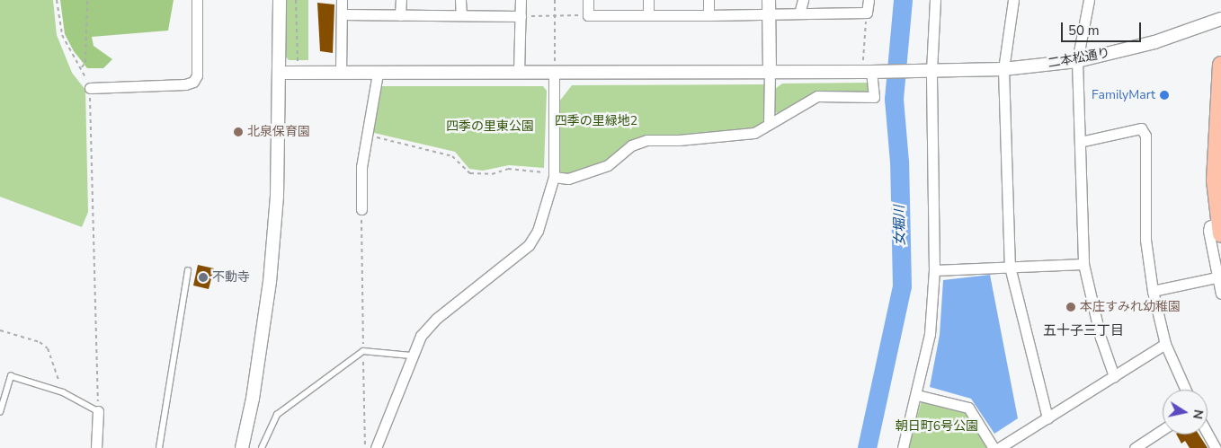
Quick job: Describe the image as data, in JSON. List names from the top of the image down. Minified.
{"streets":{"street":["二本松通り"]},"districts":["五十子三丁目"],"water":["女堀川"],"parks":["四季の里緑地2","四季の里東公園","朝日町6号公園"],"places":["FamilyMart","北泉保育園","不動寺","本庄すみれ幼稚園"],"scale_bar":"50 m","north":"right"}
